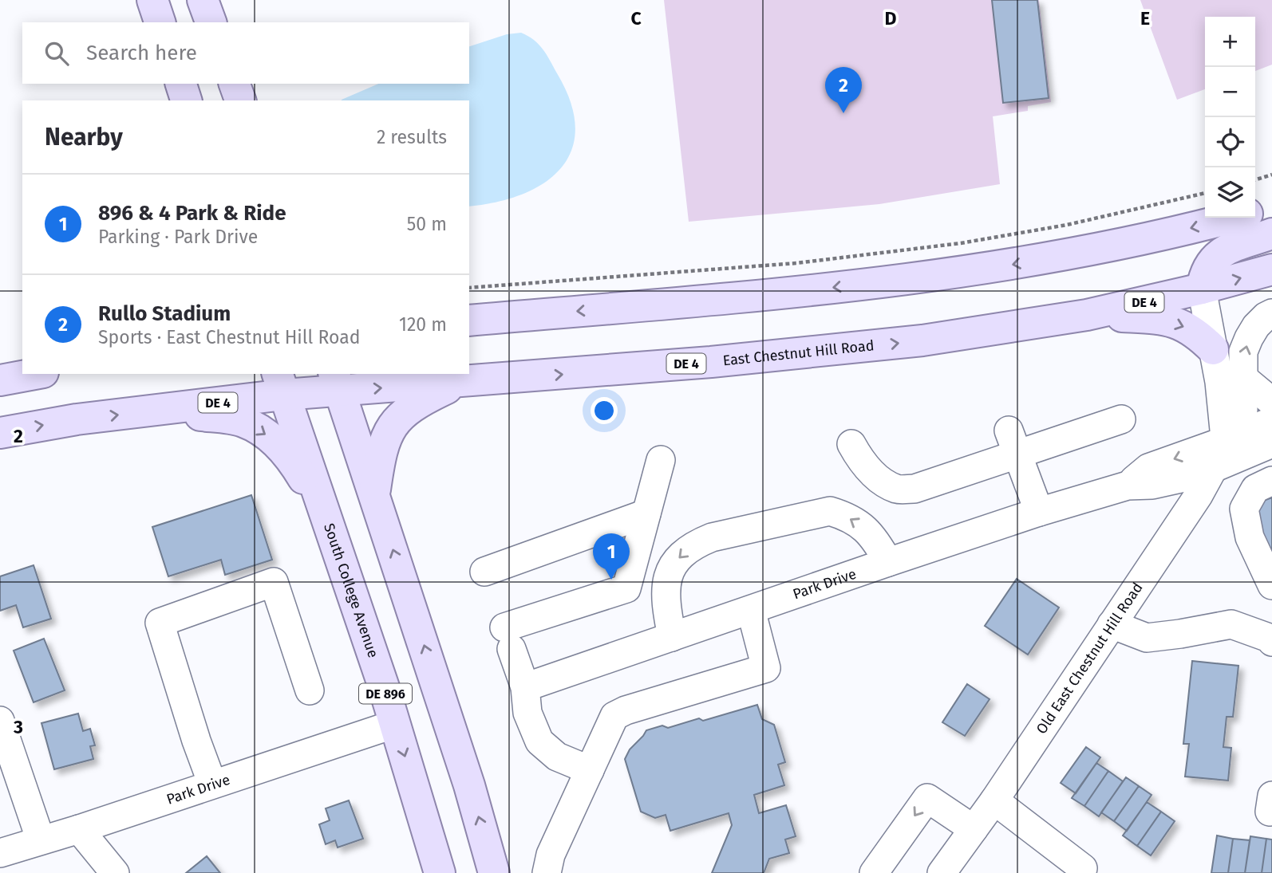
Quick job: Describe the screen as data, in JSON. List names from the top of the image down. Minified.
{"streets":{"main road":["DE 4","East Chestnut Hill Road","South College Avenue","DE 896"],"street":["Park Drive","Old East Chestnut Hill Road"]},"crossings":[["DE 4","East Chestnut Hill Road"],["DE 4","South College Avenue"],["DE 4","DE 896"],["East Chestnut Hill Road","South College Avenue"],["Park Drive","South College Avenue"],["Park Drive","Old East Chestnut Hill Road"],["South College Avenue","DE 896"]],"page":{"map_buttons":["+","−"],"search":"Search here","pins":["2","1"],"heading":["Nearby","2 results"],"list":[{"mark":"1","name":"896 & 4 Park & Ride","note":"Parking · Park Drive","value":"50 m"},{"mark":"2","name":"Rullo Stadium","note":"Sports · East Chestnut Hill Road","value":"120 m"}]},"grid":{"columns":["C","D","E"],"rows":["2","3"]}}
